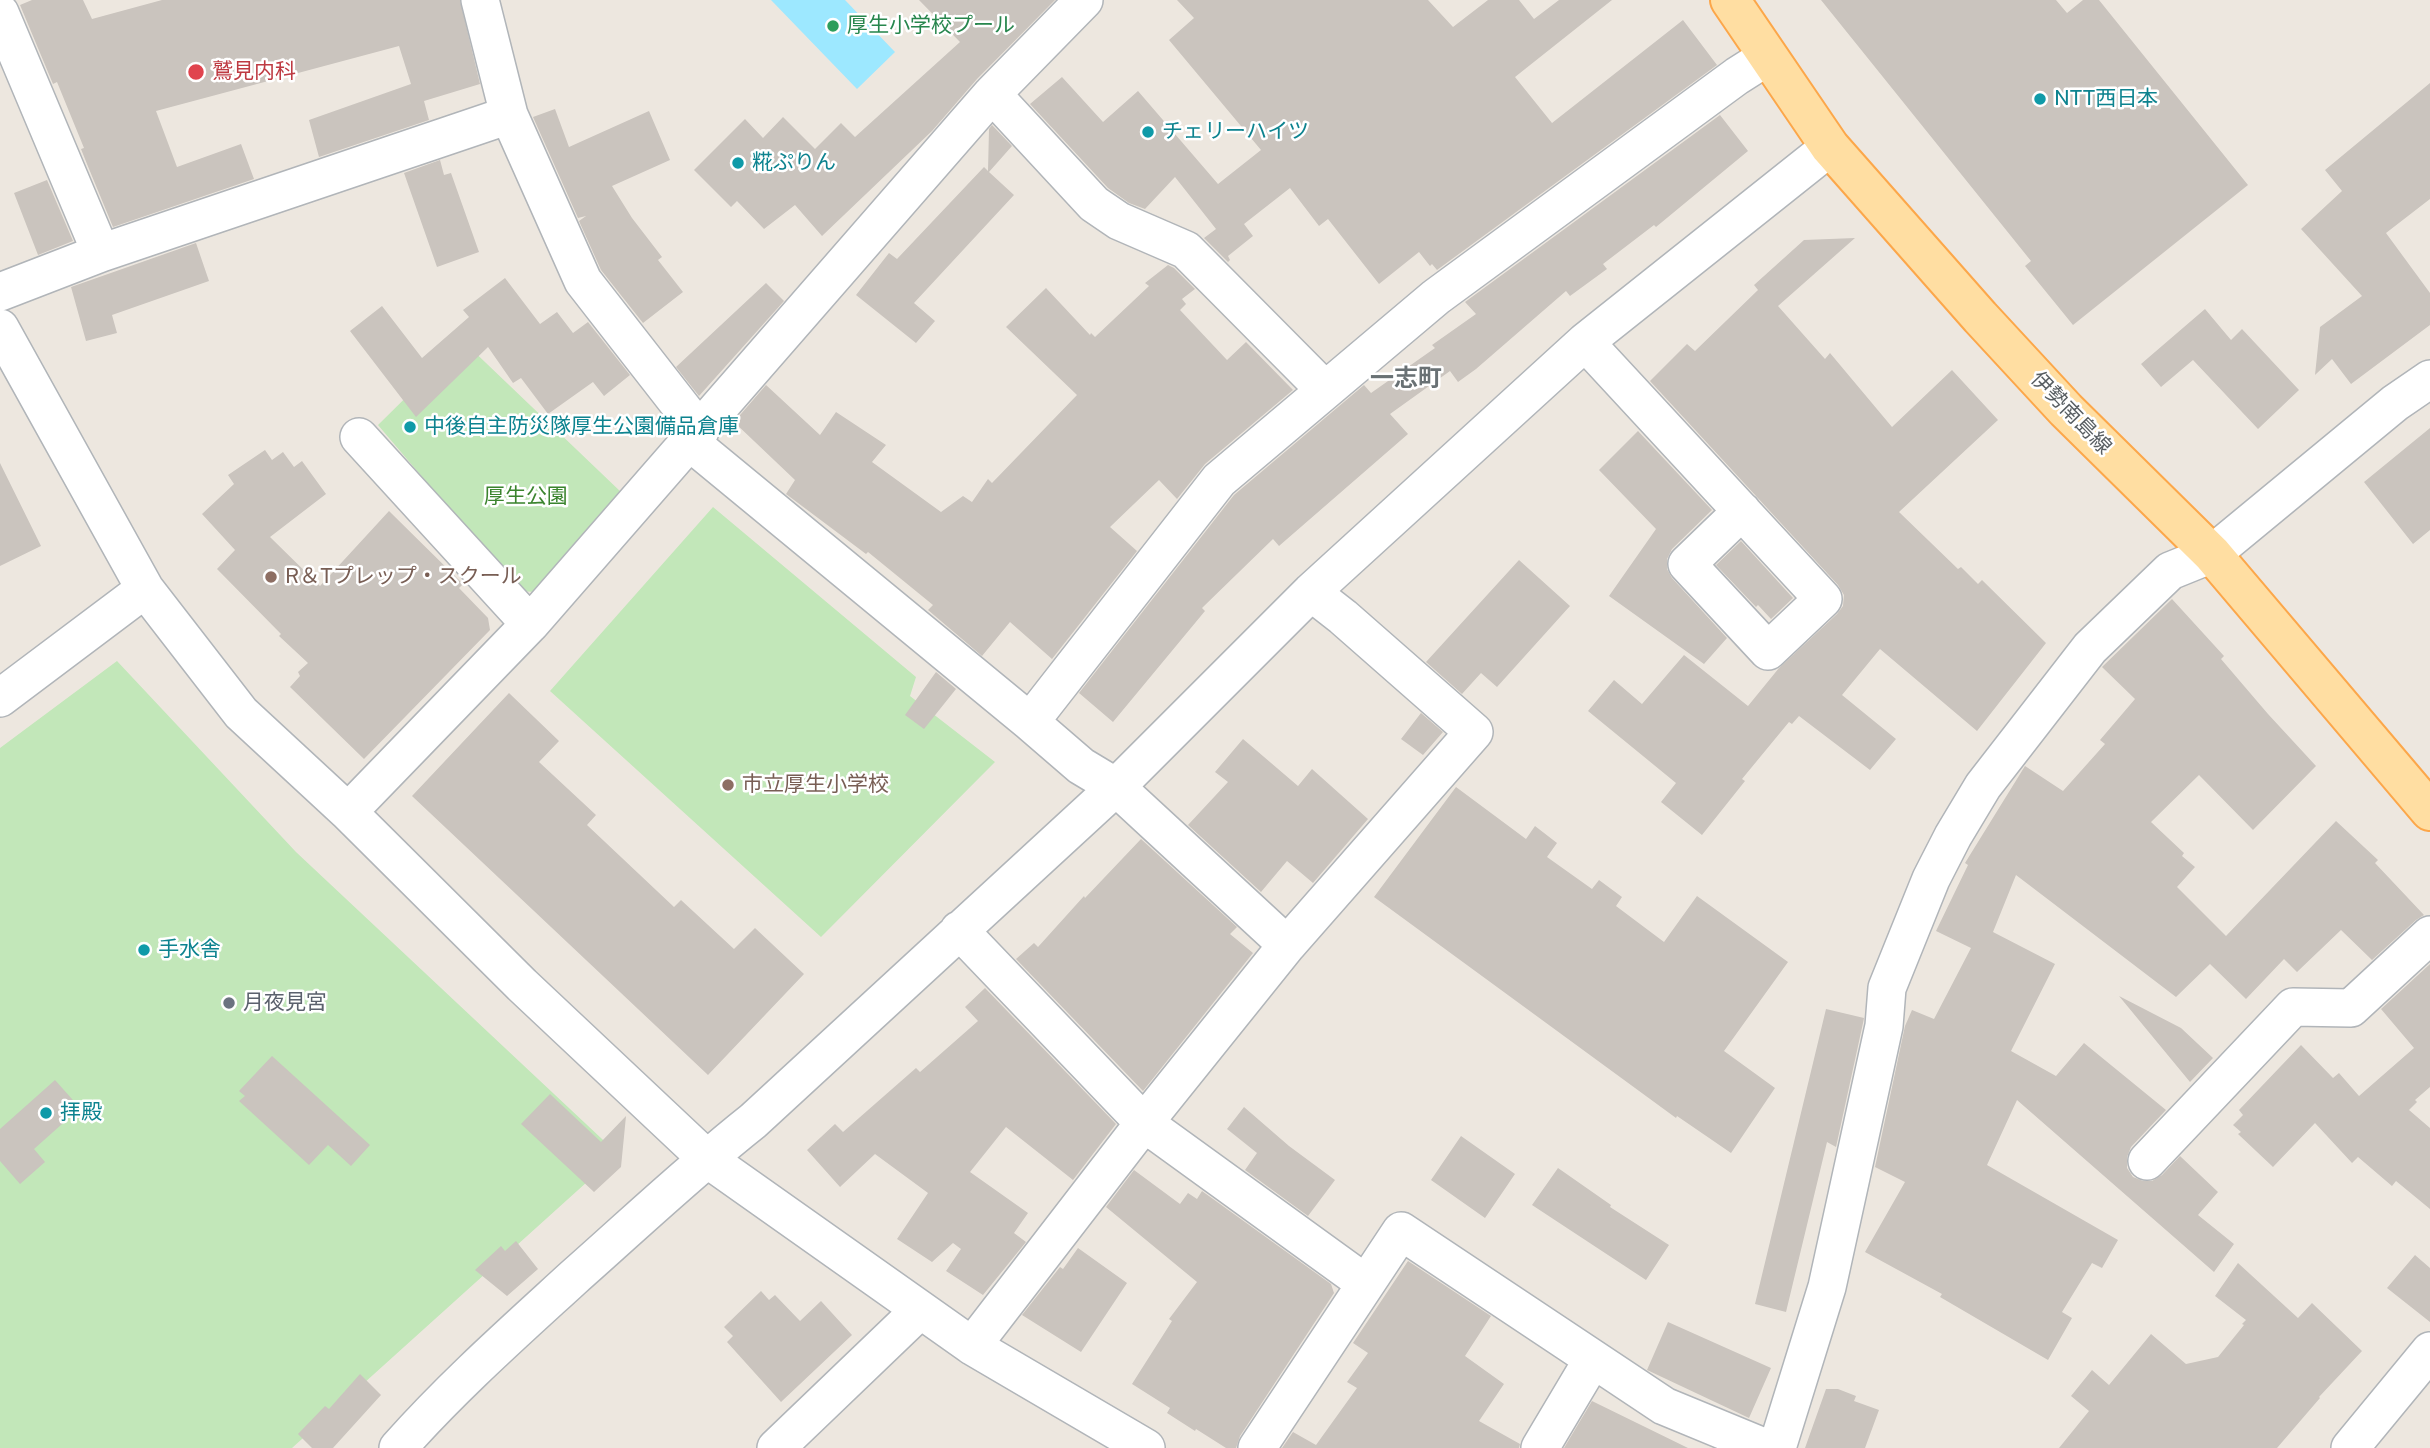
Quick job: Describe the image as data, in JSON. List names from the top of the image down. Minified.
{"streets":{"main road":["伊勢南島線"]},"districts":["一志町"],"parks":["厚生公園"],"places":["厚生小学校プール","鷲見内科","NTT西日本","チェリーハイツ","糀ぷりん","中後自主防災隊厚生公園備品倉庫","R＆Tプレップ・スクール","市立厚生小学校","手水舎","月夜見宮","拝殿"]}
